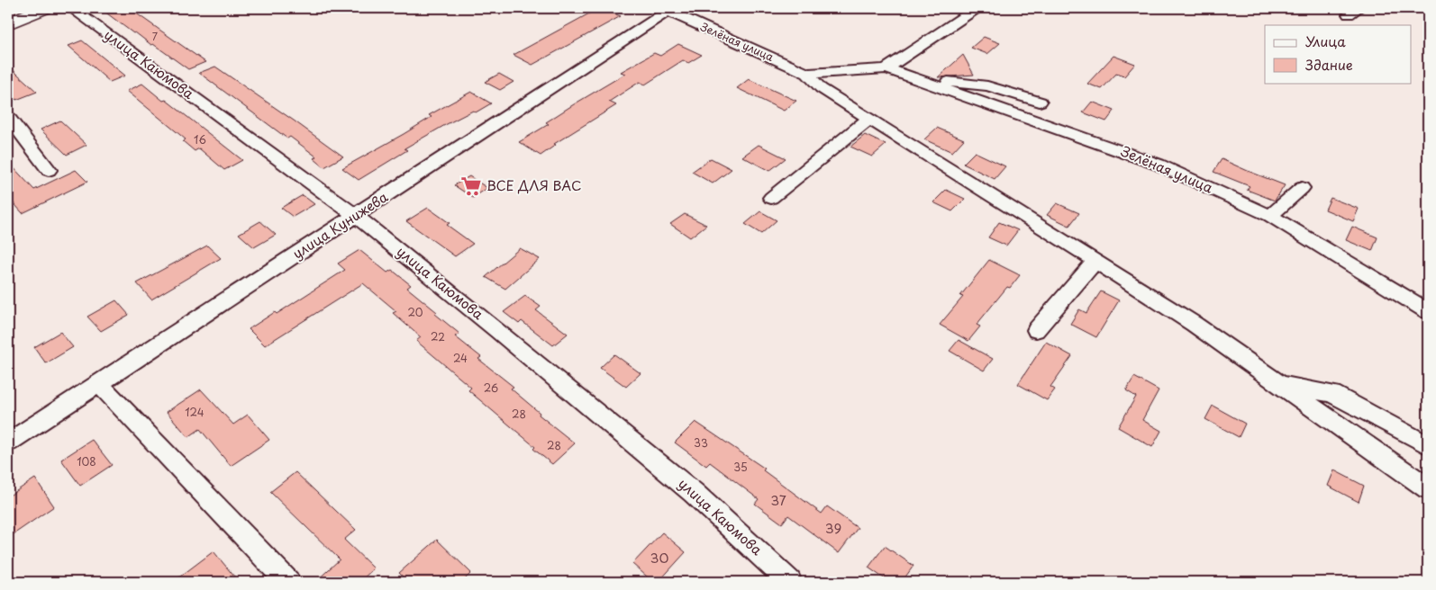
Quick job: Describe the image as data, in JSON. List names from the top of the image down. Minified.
{"streets":{"street":["Зелёная улица","улица Каюмова","улица Кунижева"]},"crossings":[["Зелёная улица","улица Кунижева"],["улица Каюмова","улица Кунижева"]],"places":{"supermarket":["ВСЕ ДЛЯ ВАС"]},"house_numbers":["7","16","20","22","24","26","124","28","33","28","108","35","37","39","30"],"legend":["Улица","Здание"]}
